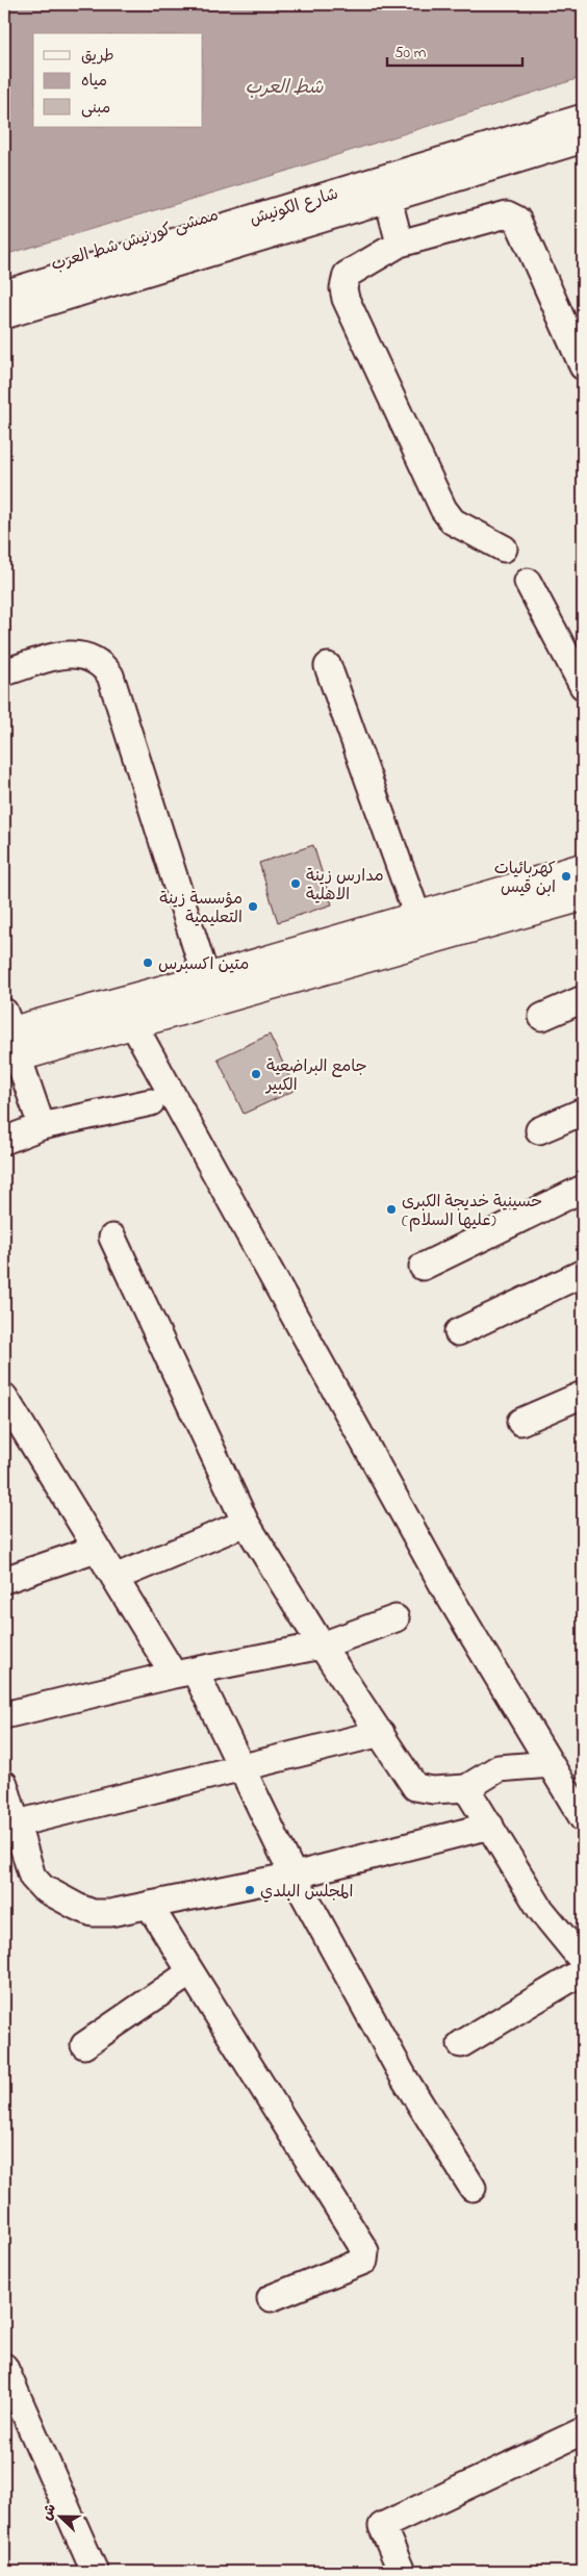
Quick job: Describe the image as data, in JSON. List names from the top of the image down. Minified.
{"streets":{"street":["شارع الكونيش","ممشى كورنيش شط العرب"]},"water":["شط العرب"],"places":["كهربائيات ابن قيس","مدارس زينة الاهلية","مؤسسة زينة التعليمية","متين اكسبرس","جامع البراضعية الكبير","حسينية خديجة الكبرى (عليها السلام)","المجلس البلدي"],"legend":["طريق","مياه","مبنى"],"scale_bar":"50 m","north":"left"}
